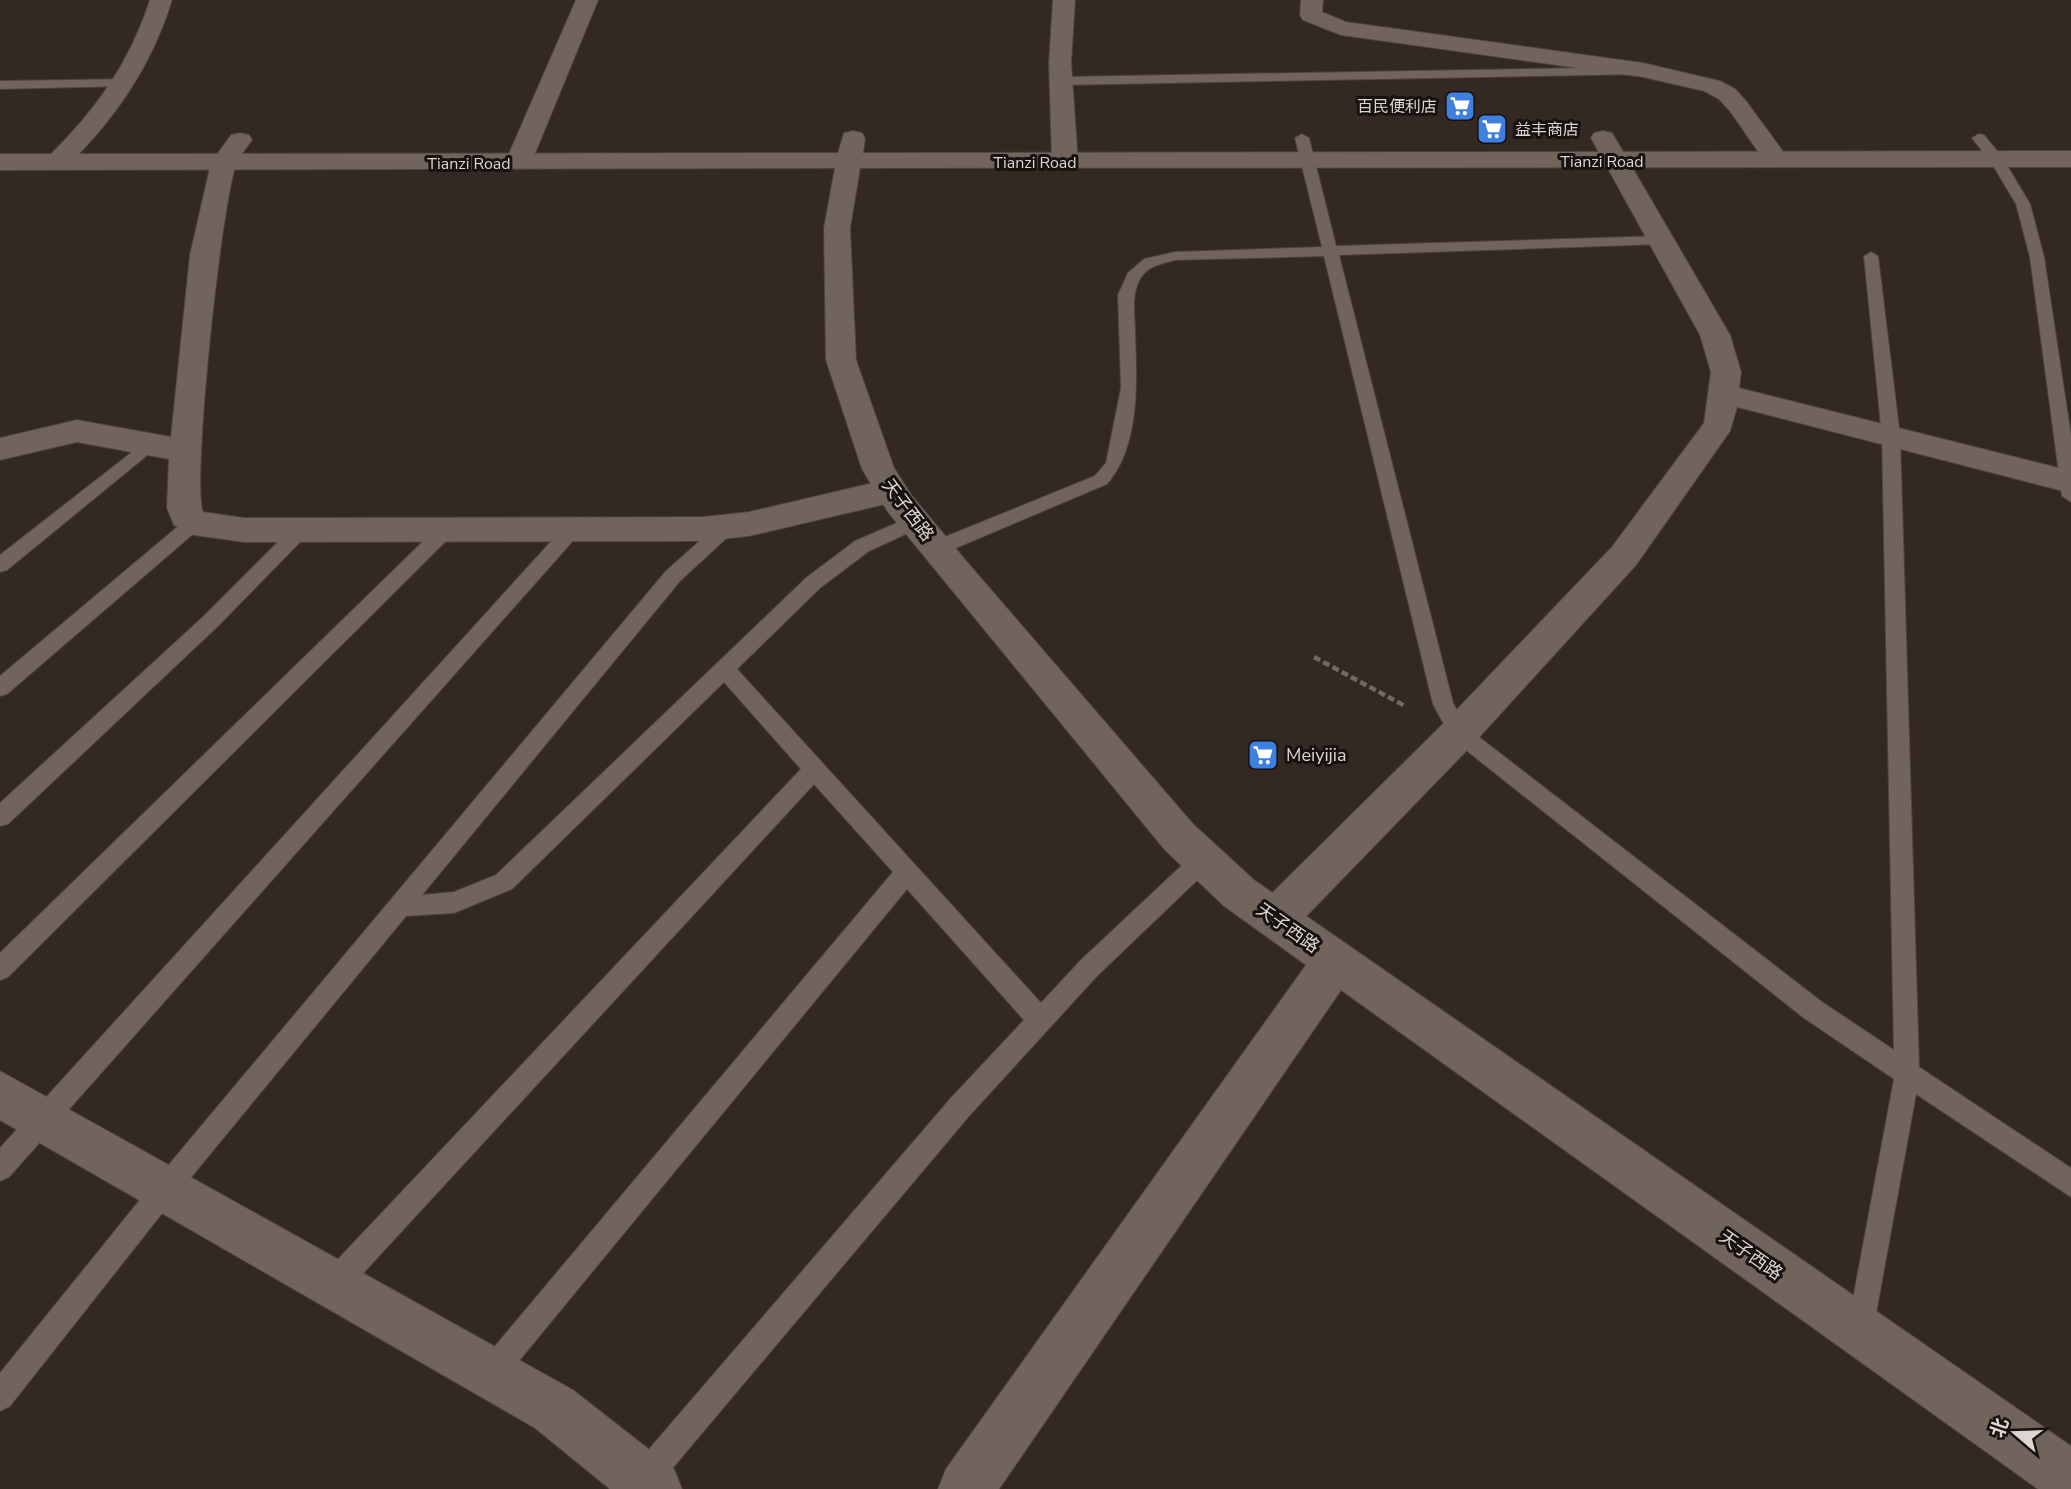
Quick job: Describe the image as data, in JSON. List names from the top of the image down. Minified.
{"streets":{"street":["Tianzi Road","天子西路"]},"crossings":[["Tianzi Road","天子西路"]],"places":{"supermarket":["百民便利店","益丰商店","Meiyijia"]},"north":"left"}
